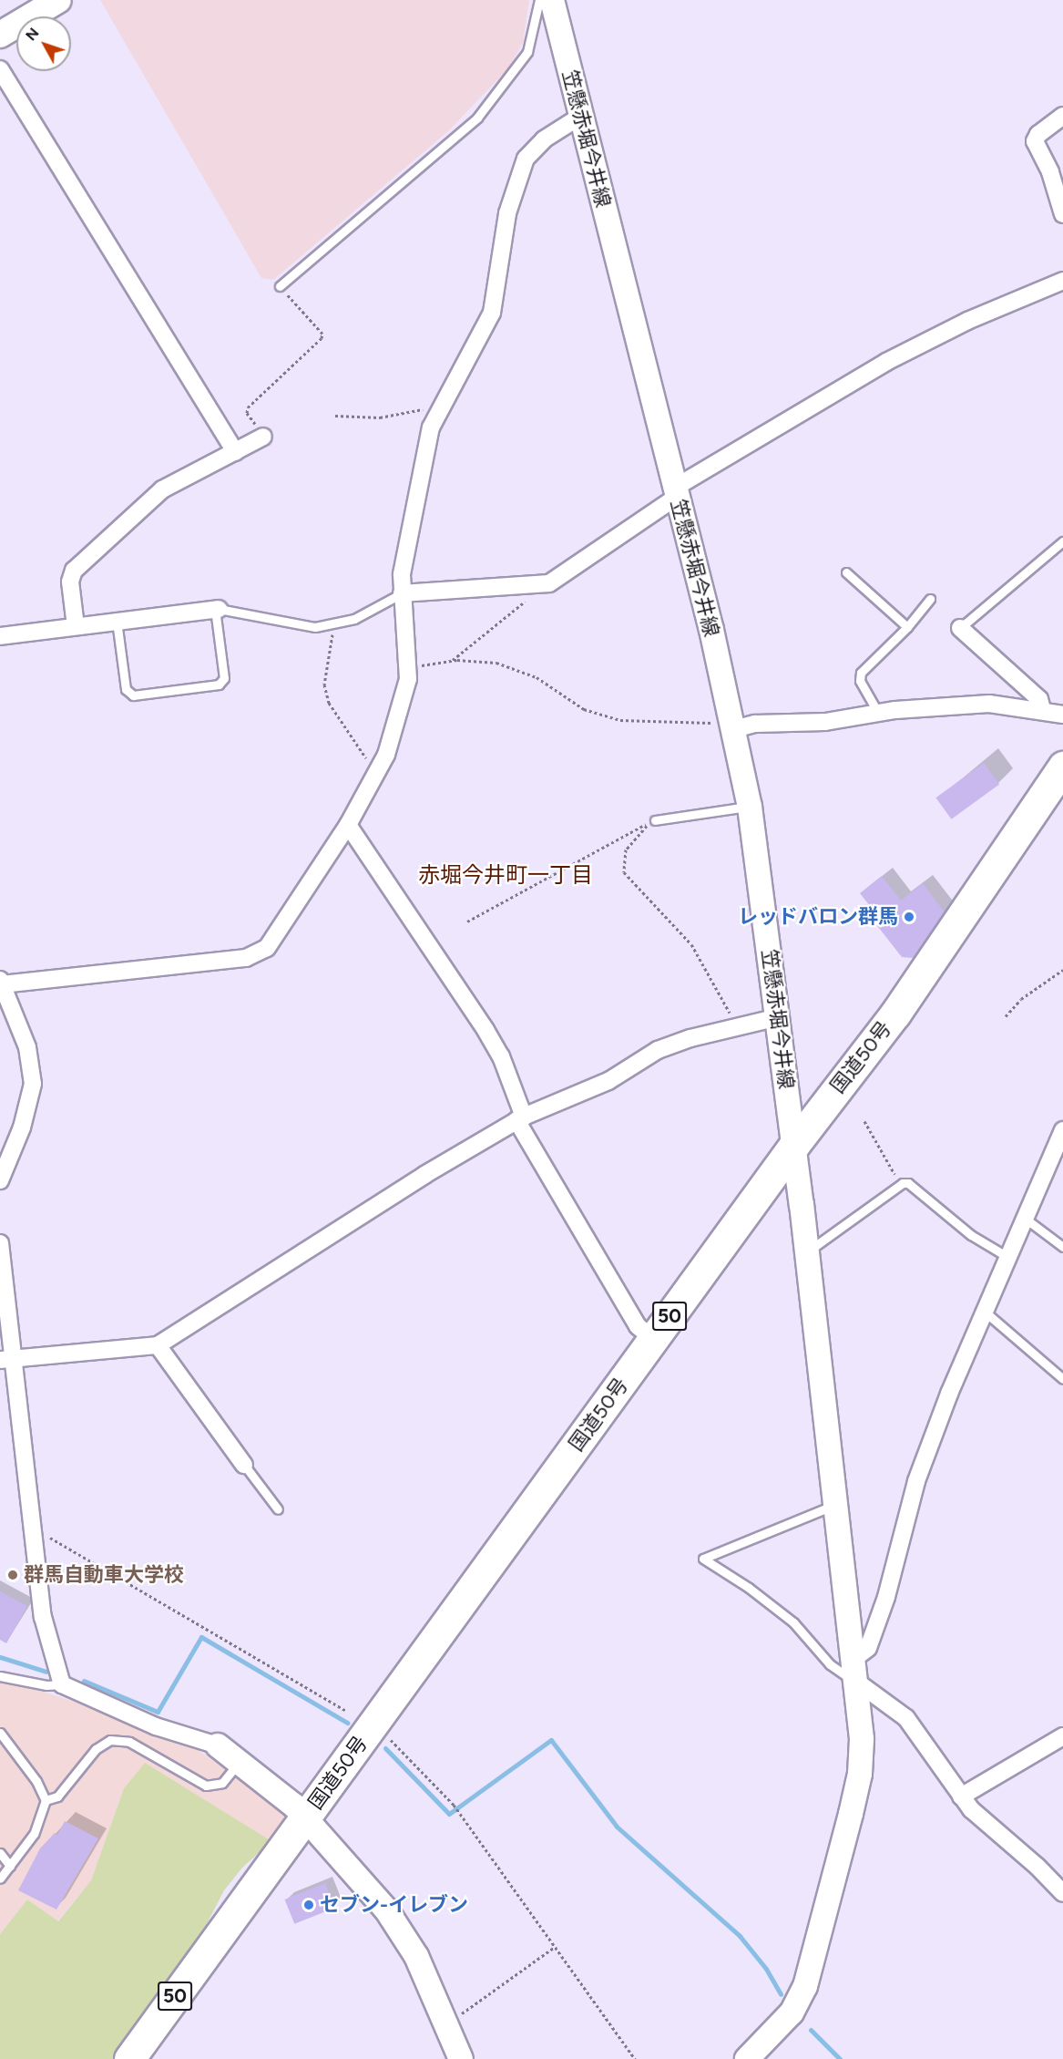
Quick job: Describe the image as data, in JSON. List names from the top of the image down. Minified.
{"streets":{"highway":["国道50号","50"],"street":["笠懸赤堀今井線"]},"crossings":[["笠懸赤堀今井線","国道50号"]],"districts":["赤堀今井町一丁目"],"places":["レッドバロン群馬","群馬自動車大学校","セブン-イレブン"],"north":"top left"}
